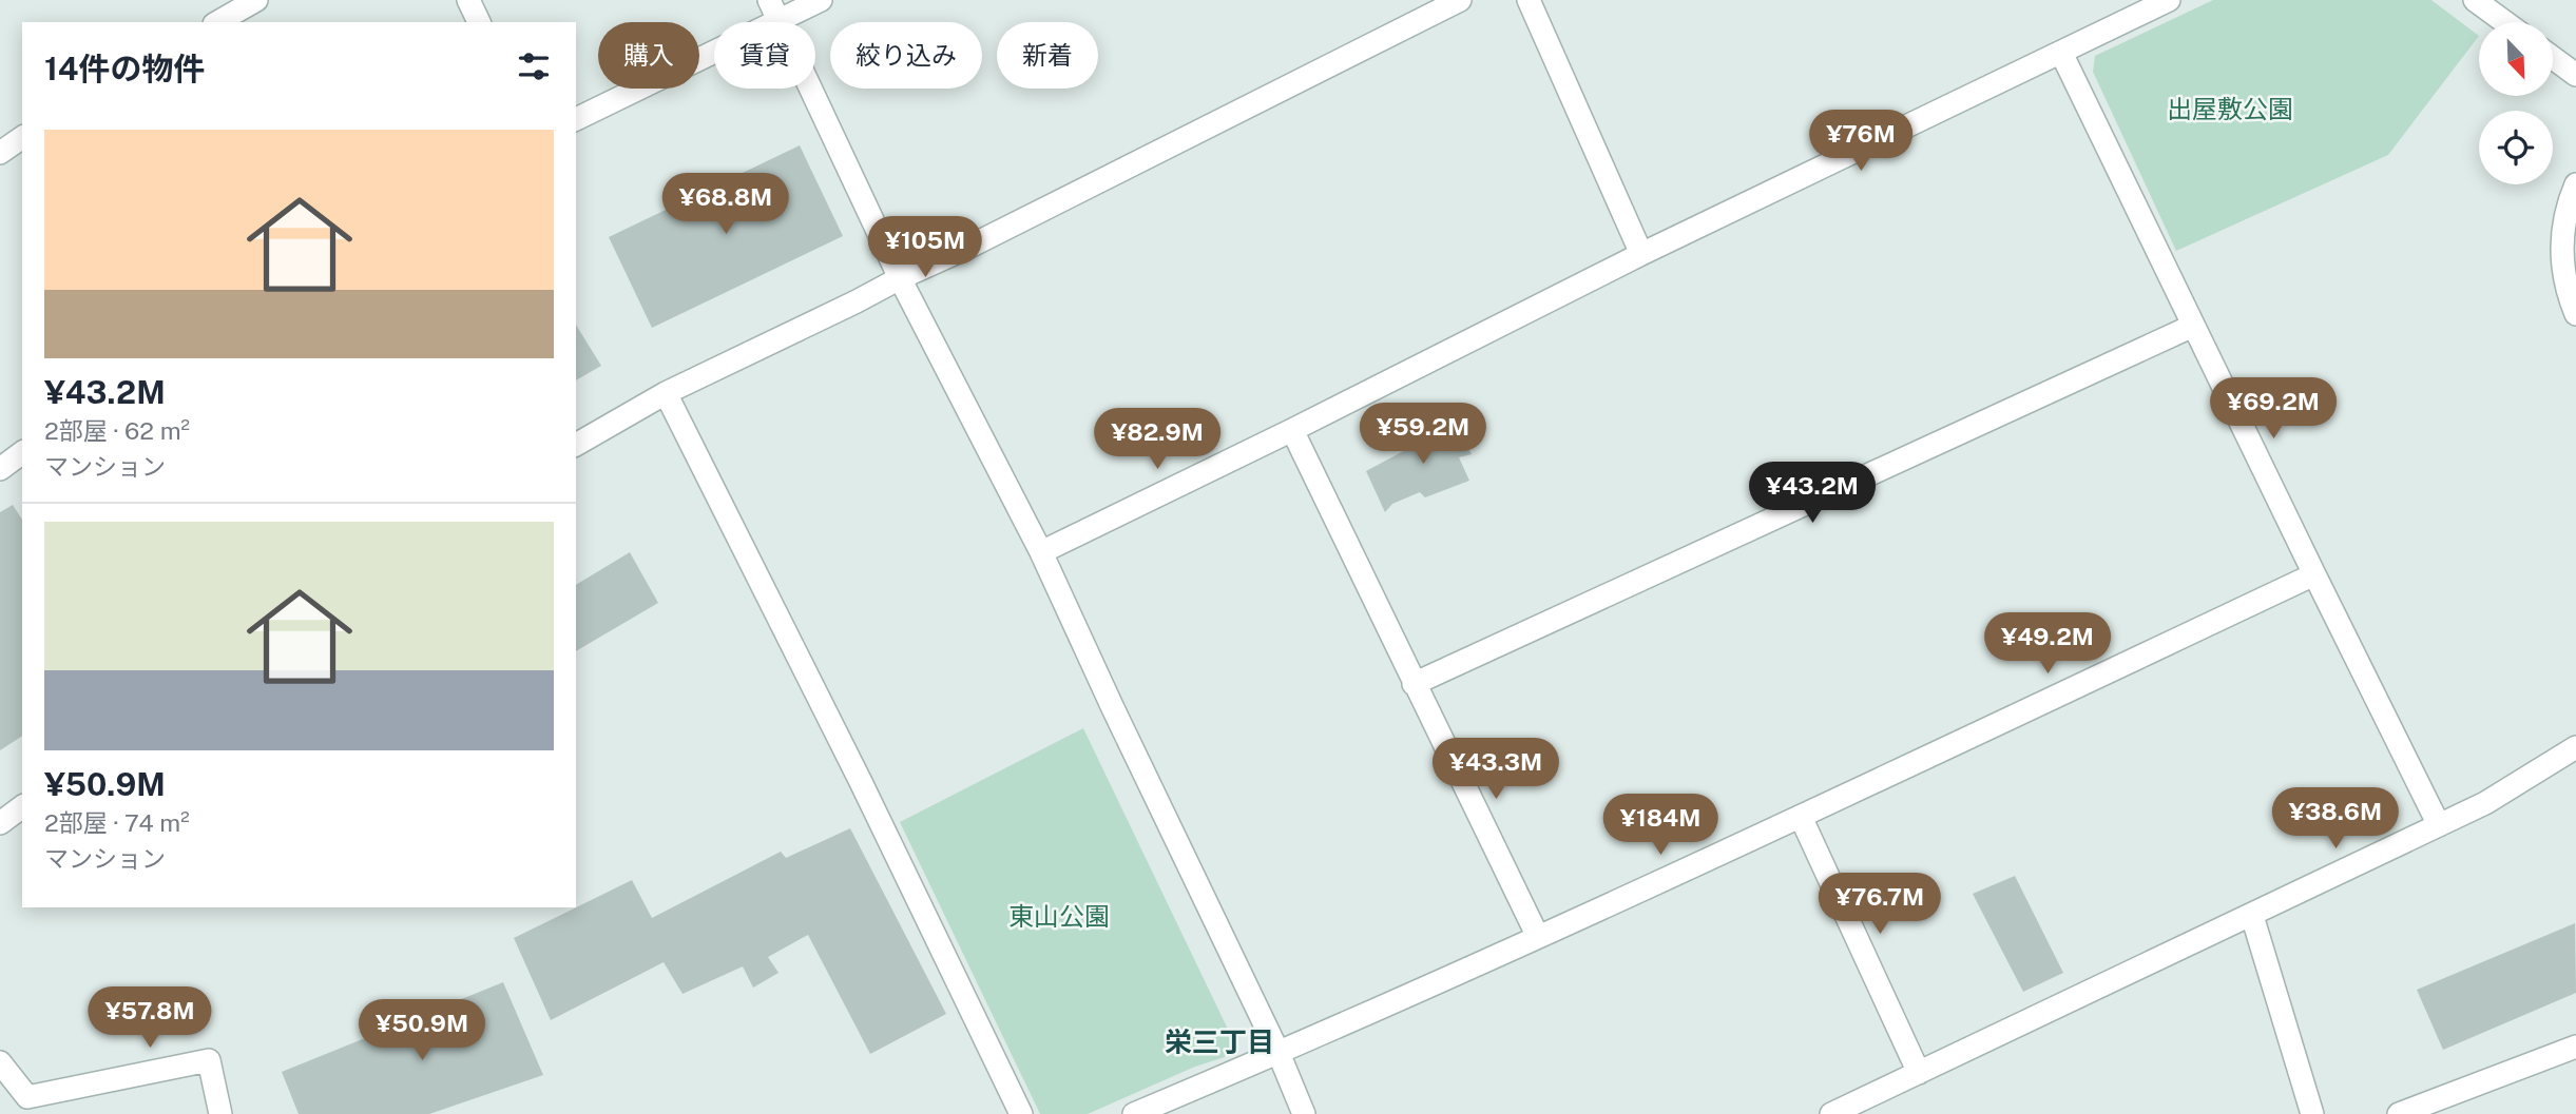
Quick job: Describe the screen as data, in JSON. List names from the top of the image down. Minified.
{"districts":["栄三丁目"],"parks":["出屋敷公園","東山公園"],"north":"bottom right","page":{"chip":["購入","賃貸","絞り込み","新着"],"heading":"14件の物件","price":["¥76M","¥68.8M","¥105M","¥69.2M","¥59.2M","¥82.9M","¥43.2M","¥49.2M","¥43.3M","¥38.6M","¥184M","¥76.7M","¥57.8M","¥50.9M"],"list":[{"name":"¥43.2M","note":"2部屋 · 62 m² · マンション"},{"name":"¥50.9M","note":"2部屋 · 74 m² · マンション"}]}}
